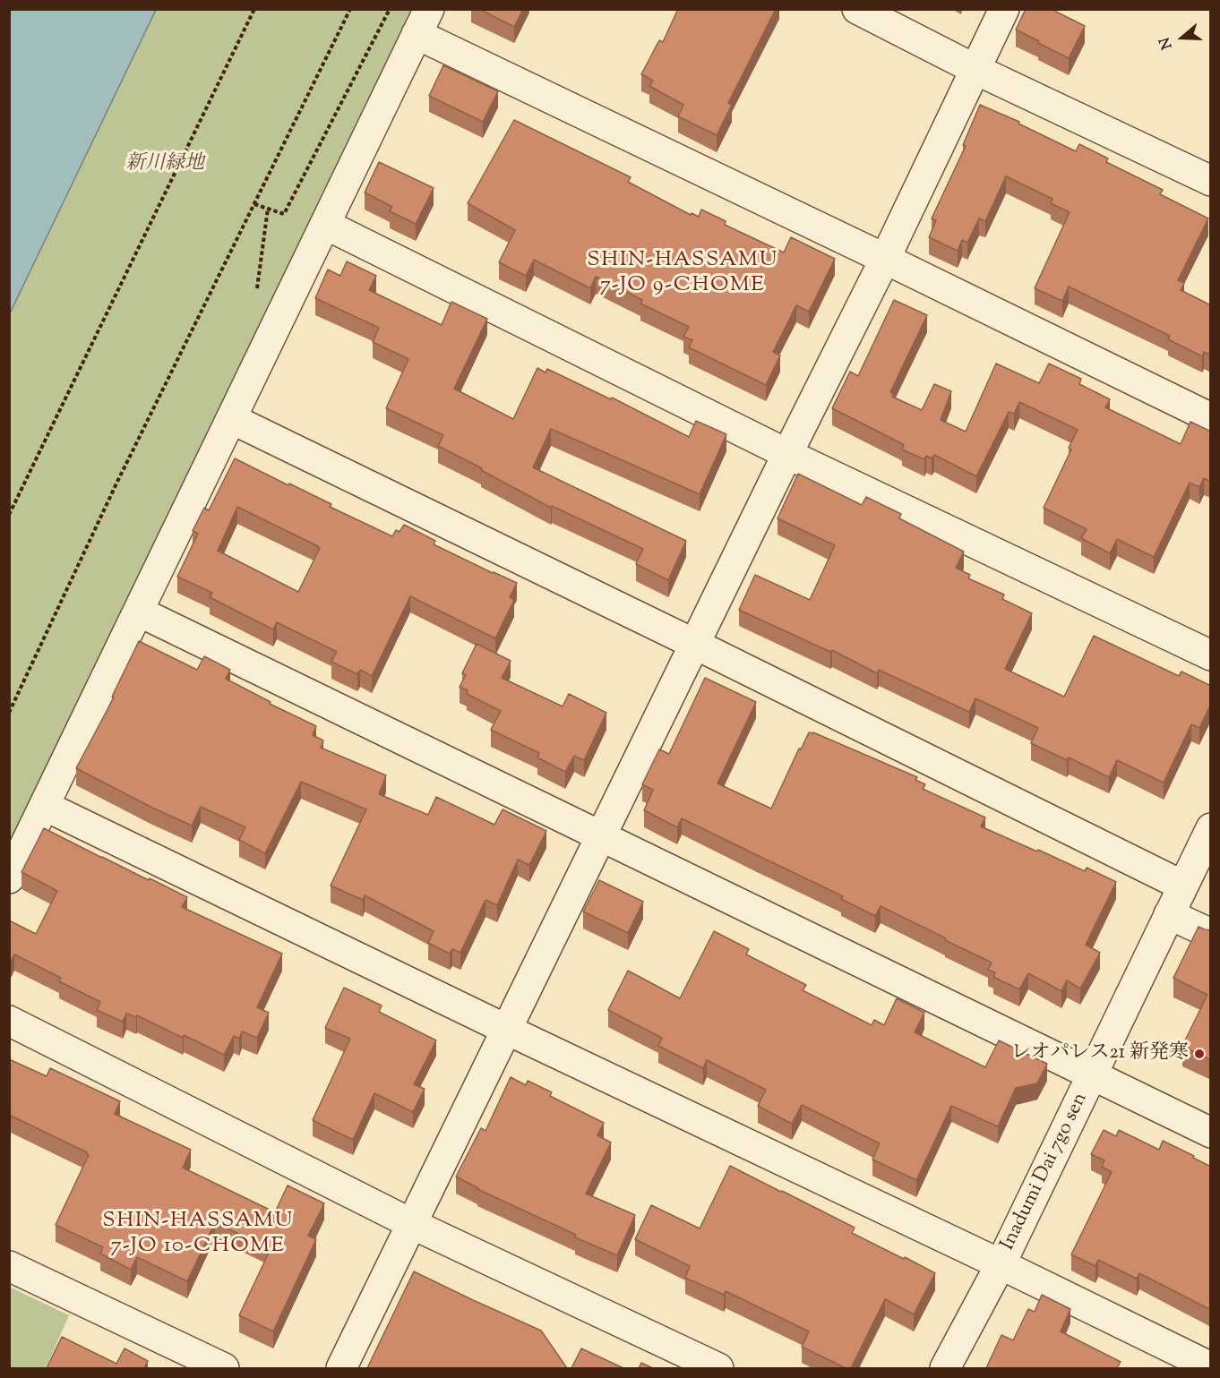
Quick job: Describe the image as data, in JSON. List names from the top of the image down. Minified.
{"streets":{"street":["Inadumi Dai 7go sen"]},"districts":["SHIN-HASSAMU 7-JO 9-CHOME","SHIN-HASSAMU 7-JO 10-CHOME"],"parks":["新川緑地"],"places":["レオパレス21 新発寒"],"north":"left"}
